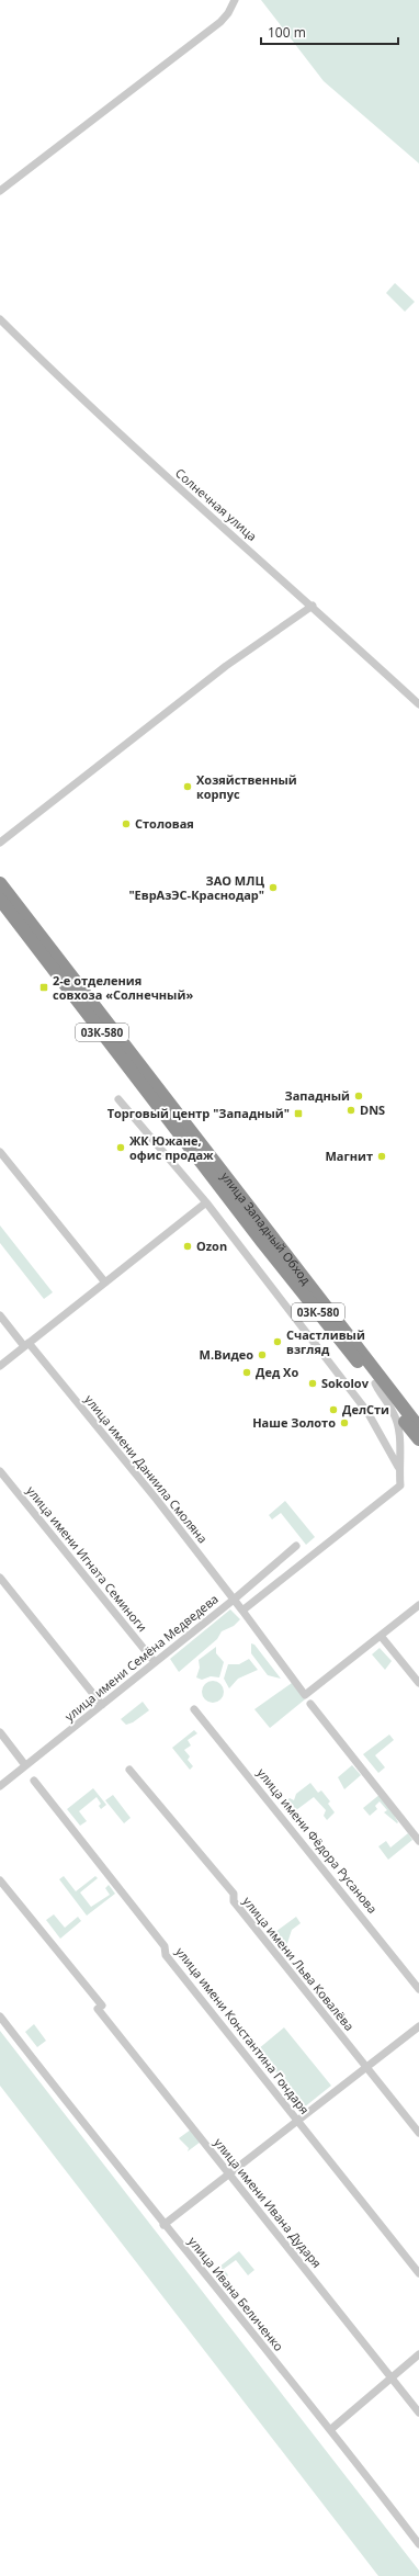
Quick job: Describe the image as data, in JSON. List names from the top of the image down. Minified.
{"streets":{"highway":["03К-580","улица Западный Обход"],"street":["Солнечная улица","улица имени Даниила Смоляна","улица имени Игната Семиноги","улица имени Семёна Медведева","улица имени Фёдора Русанова","улица имени Льва Ковалёва","улица имени Константина Гондаря","улица имени Ивана Дударя","улица Ивана Беличенко"]},"crossings":[["улица имени Даниила Смоляна","улица имени Семёна Медведева"],["улица имени Игната Семиноги","улица имени Семёна Медведева"]],"places":{"other":["Хозяйственный корпус","Столовая","ЗАО МЛЦ \"ЕврАзЭС-Краснодар\"","Западный","DNS","ЖК Южане, офис продаж","Магнит","Ozon","Счастливый взгляд","М.Видео","Дед Хо","Sokolov","ДелСти","Наше Золото"],"transit":["2-е отделения совхоза «Солнечный»","Торговый центр \"Западный\""]},"scale_bar":"100 m"}
